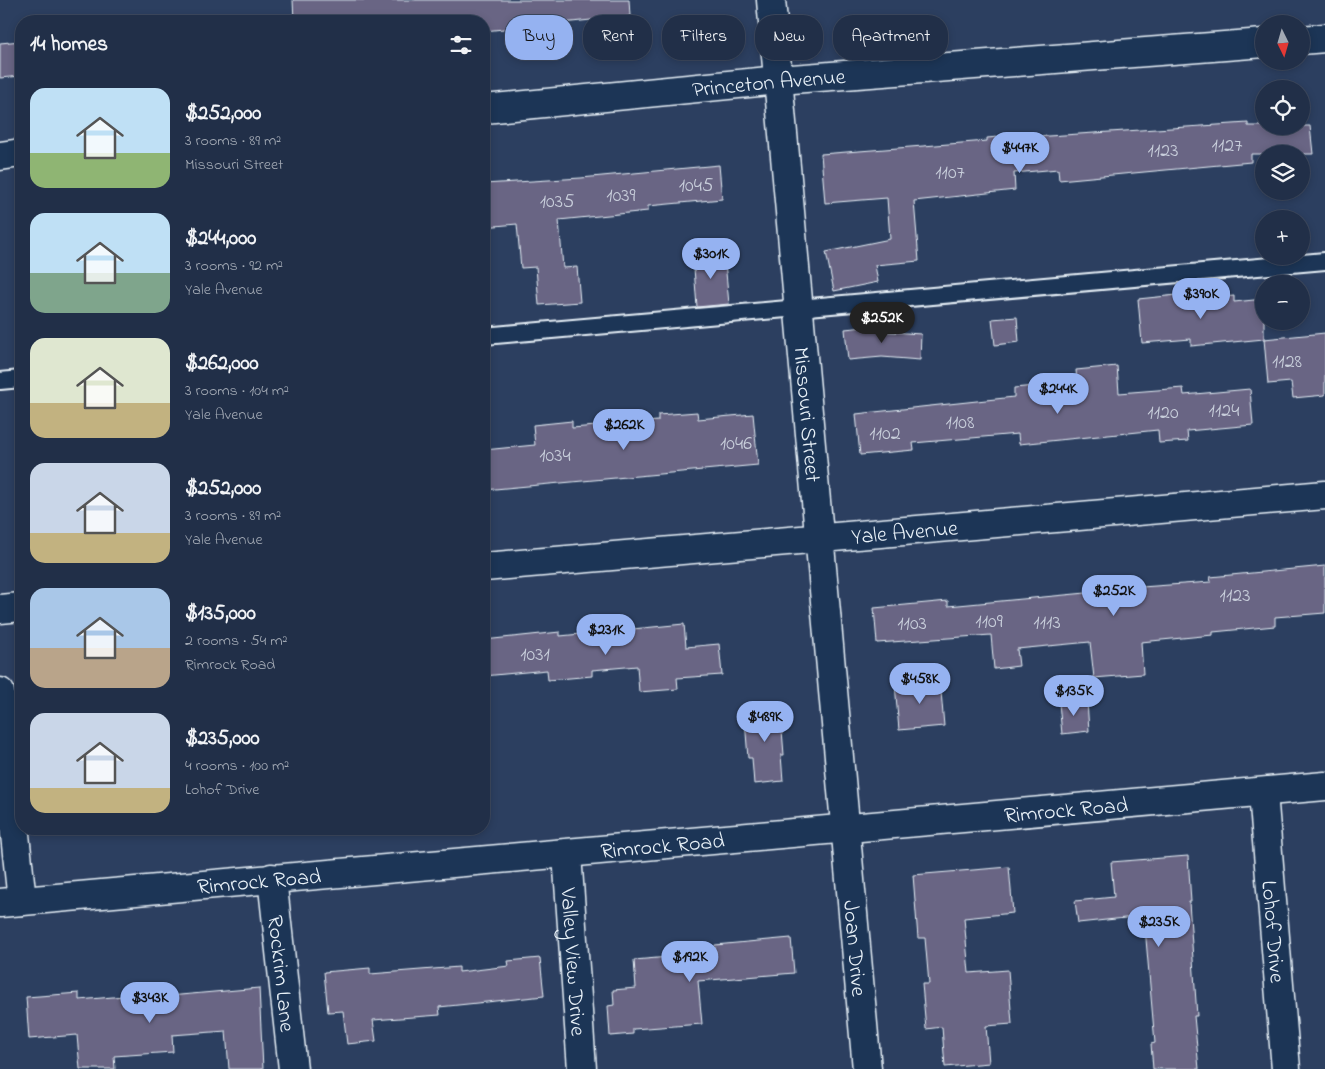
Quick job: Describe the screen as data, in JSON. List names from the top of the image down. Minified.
{"streets":{"street":["Princeton Avenue","Missouri Street","Yale Avenue","Rimrock Road","Lohof Drive","Joan Drive","Valley View Drive","Rockrim Lane"]},"crossings":[["Princeton Avenue","Missouri Street"],["Missouri Street","Yale Avenue"],["Missouri Street","Rimrock Road"],["Missouri Street","Joan Drive"],["Rimrock Road","Lohof Drive"],["Rimrock Road","Joan Drive"],["Rimrock Road","Valley View Drive"],["Rimrock Road","Rockrim Lane"]],"house_numbers":["1127","1123","1107","1045","1039","1035","1128","1124","1120","1108","1102","1046","1034","1123","1109","1113","1103","1031"],"north":"bottom","page":{"map_buttons":["+","−"],"chip":["Buy","Rent","Filters","New","Apartment"],"heading":"14 homes","list":[{"name":"$252,000","note":"3 rooms · 89 m² · Missouri Street"},{"name":"$244,000","note":"3 rooms · 92 m² · Yale Avenue"},{"name":"$262,000","note":"3 rooms · 104 m² · Yale Avenue"},{"name":"$252,000","note":"3 rooms · 89 m² · Yale Avenue"},{"name":"$135,000","note":"2 rooms · 54 m² · Rimrock Road"},{"name":"$235,000","note":"4 rooms · 100 m² · Lohof Drive"}],"price":["$447K","$301K","$390K","$252K","$244K","$262K","$252K","$231K","$458K","$135K","$489K","$235K","$192K","$343K"]}}
